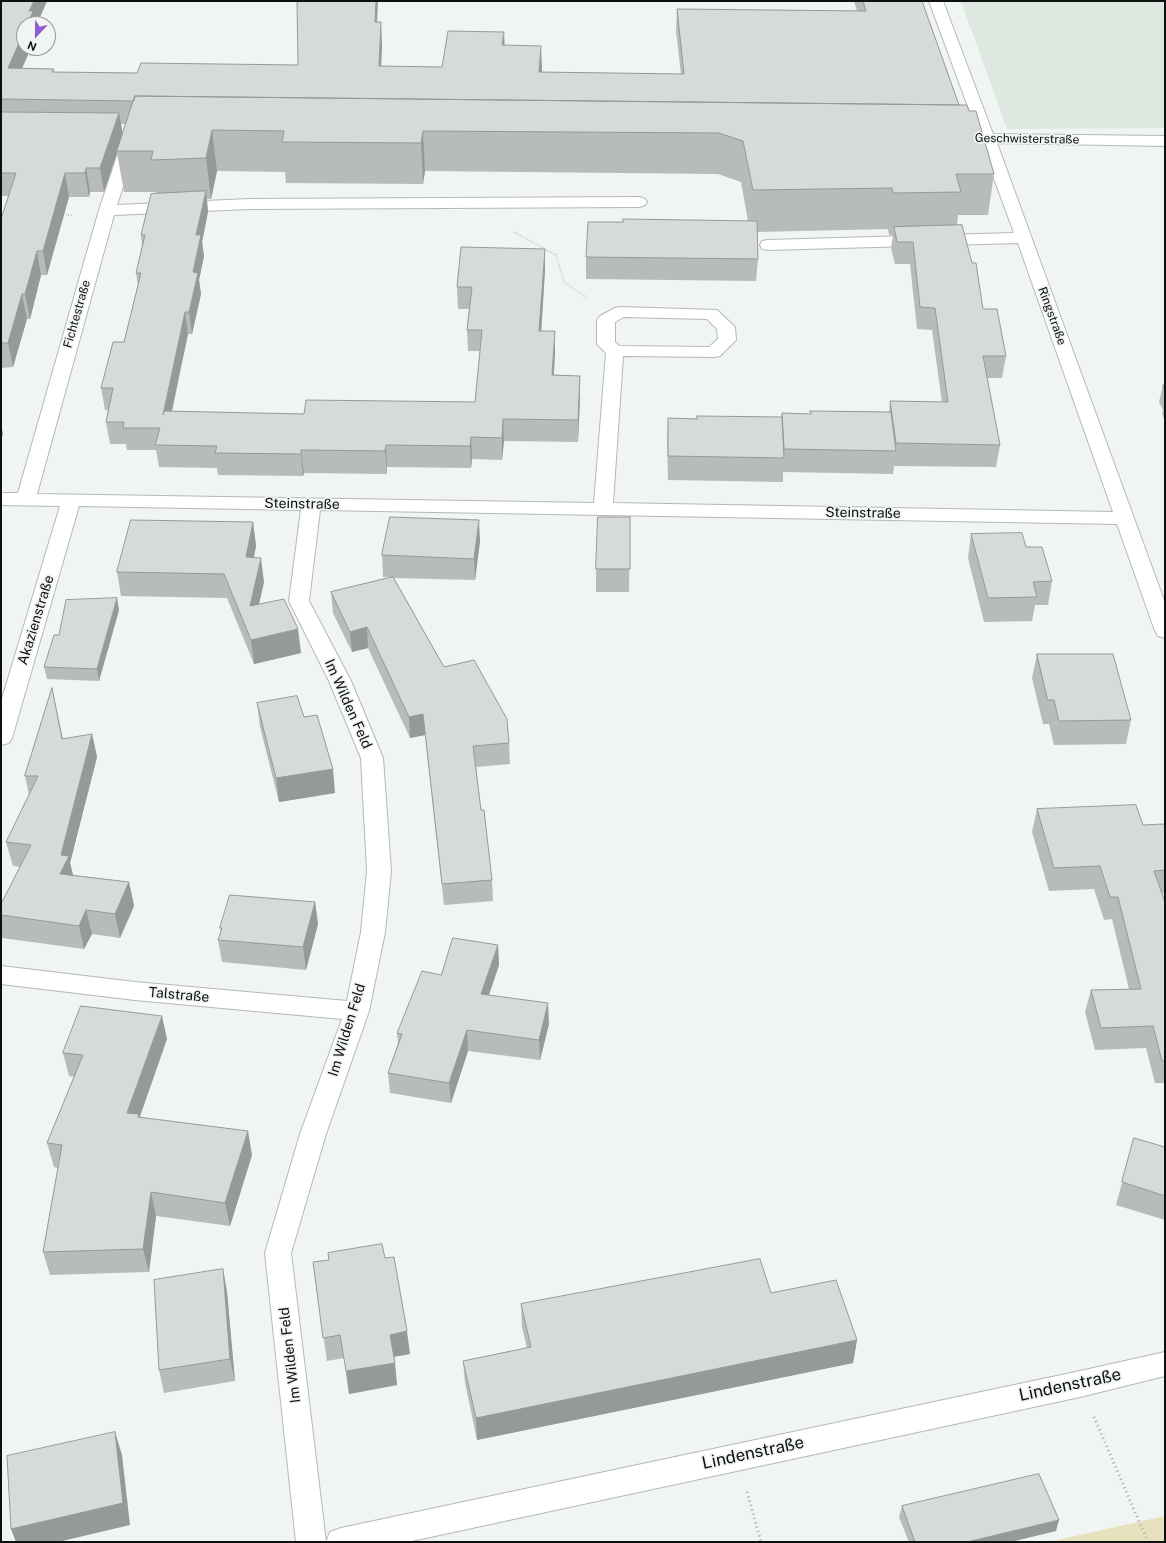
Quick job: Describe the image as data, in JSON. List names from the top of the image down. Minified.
{"streets":{"street":["Geschwisterstraße","Fichtestraße","Ringstraße","Steinstraße","Akazienstraße","Im Wilden Feld","Talstraße","Lindenstraße"]},"crossings":[["Geschwisterstraße","Ringstraße"],["Fichtestraße","Steinstraße"],["Ringstraße","Steinstraße"],["Steinstraße","Akazienstraße"],["Steinstraße","Im Wilden Feld"],["Im Wilden Feld","Talstraße"]],"north":"bottom"}
